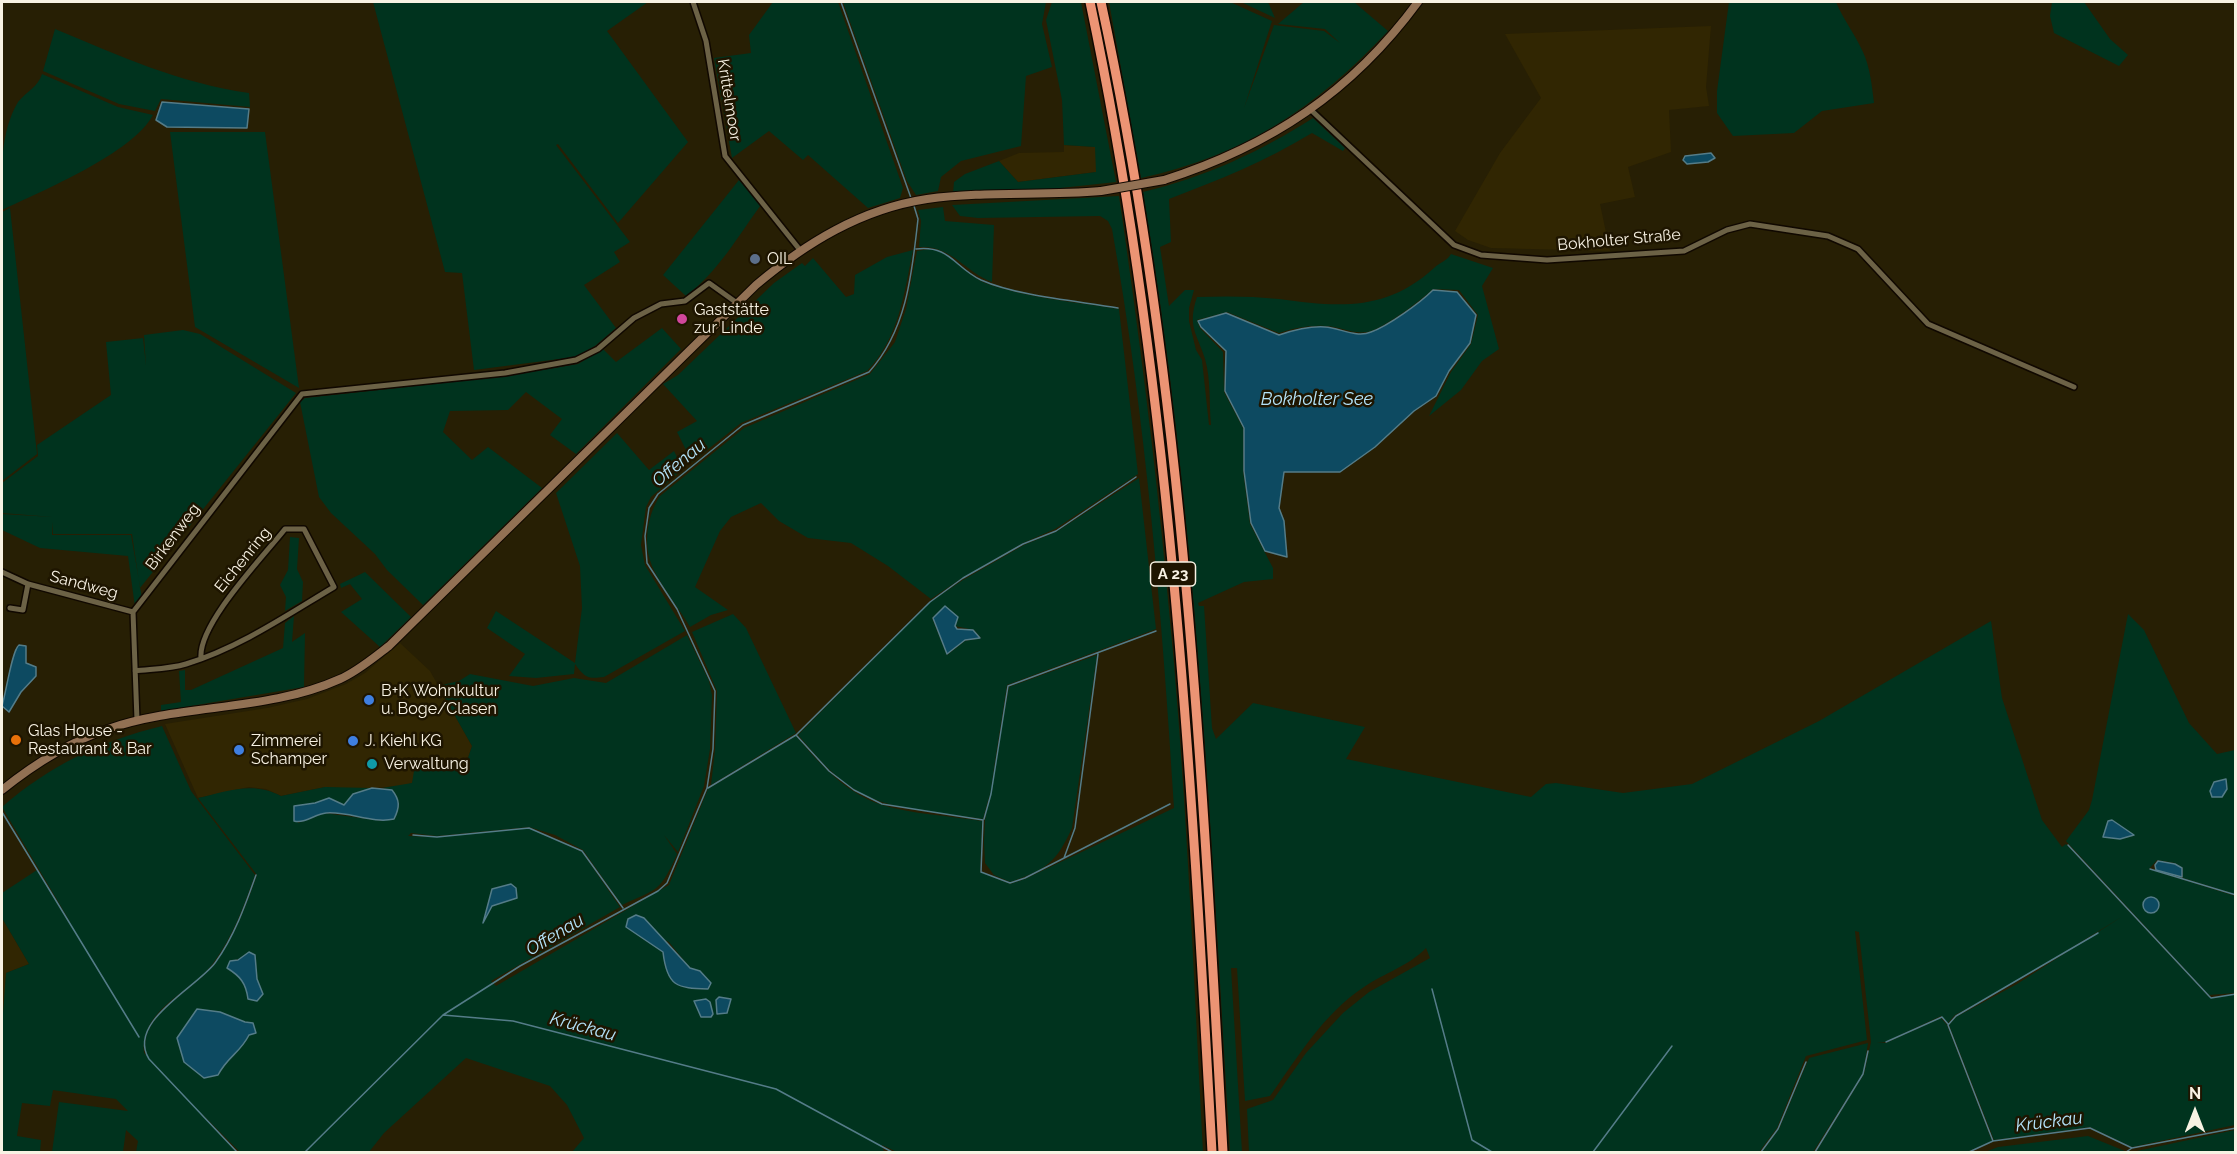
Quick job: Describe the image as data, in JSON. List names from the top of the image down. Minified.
{"streets":{"highway":["A 23"],"street":["Krittelmoor","Bokholter Straße","Birkenweg","Eichenring","Sandweg"]},"crossings":[["Birkenweg","Sandweg"]],"water":["Bokholter See","Offenau","Krückau"],"places":["OIL","Gaststätte zur Linde","B+K Wohnkultur u. Boge/Clasen","Glas House - Restaurant & Bar","J. Kiehl KG","Zimmerei Schamper","Verwaltung"],"north":"top"}
